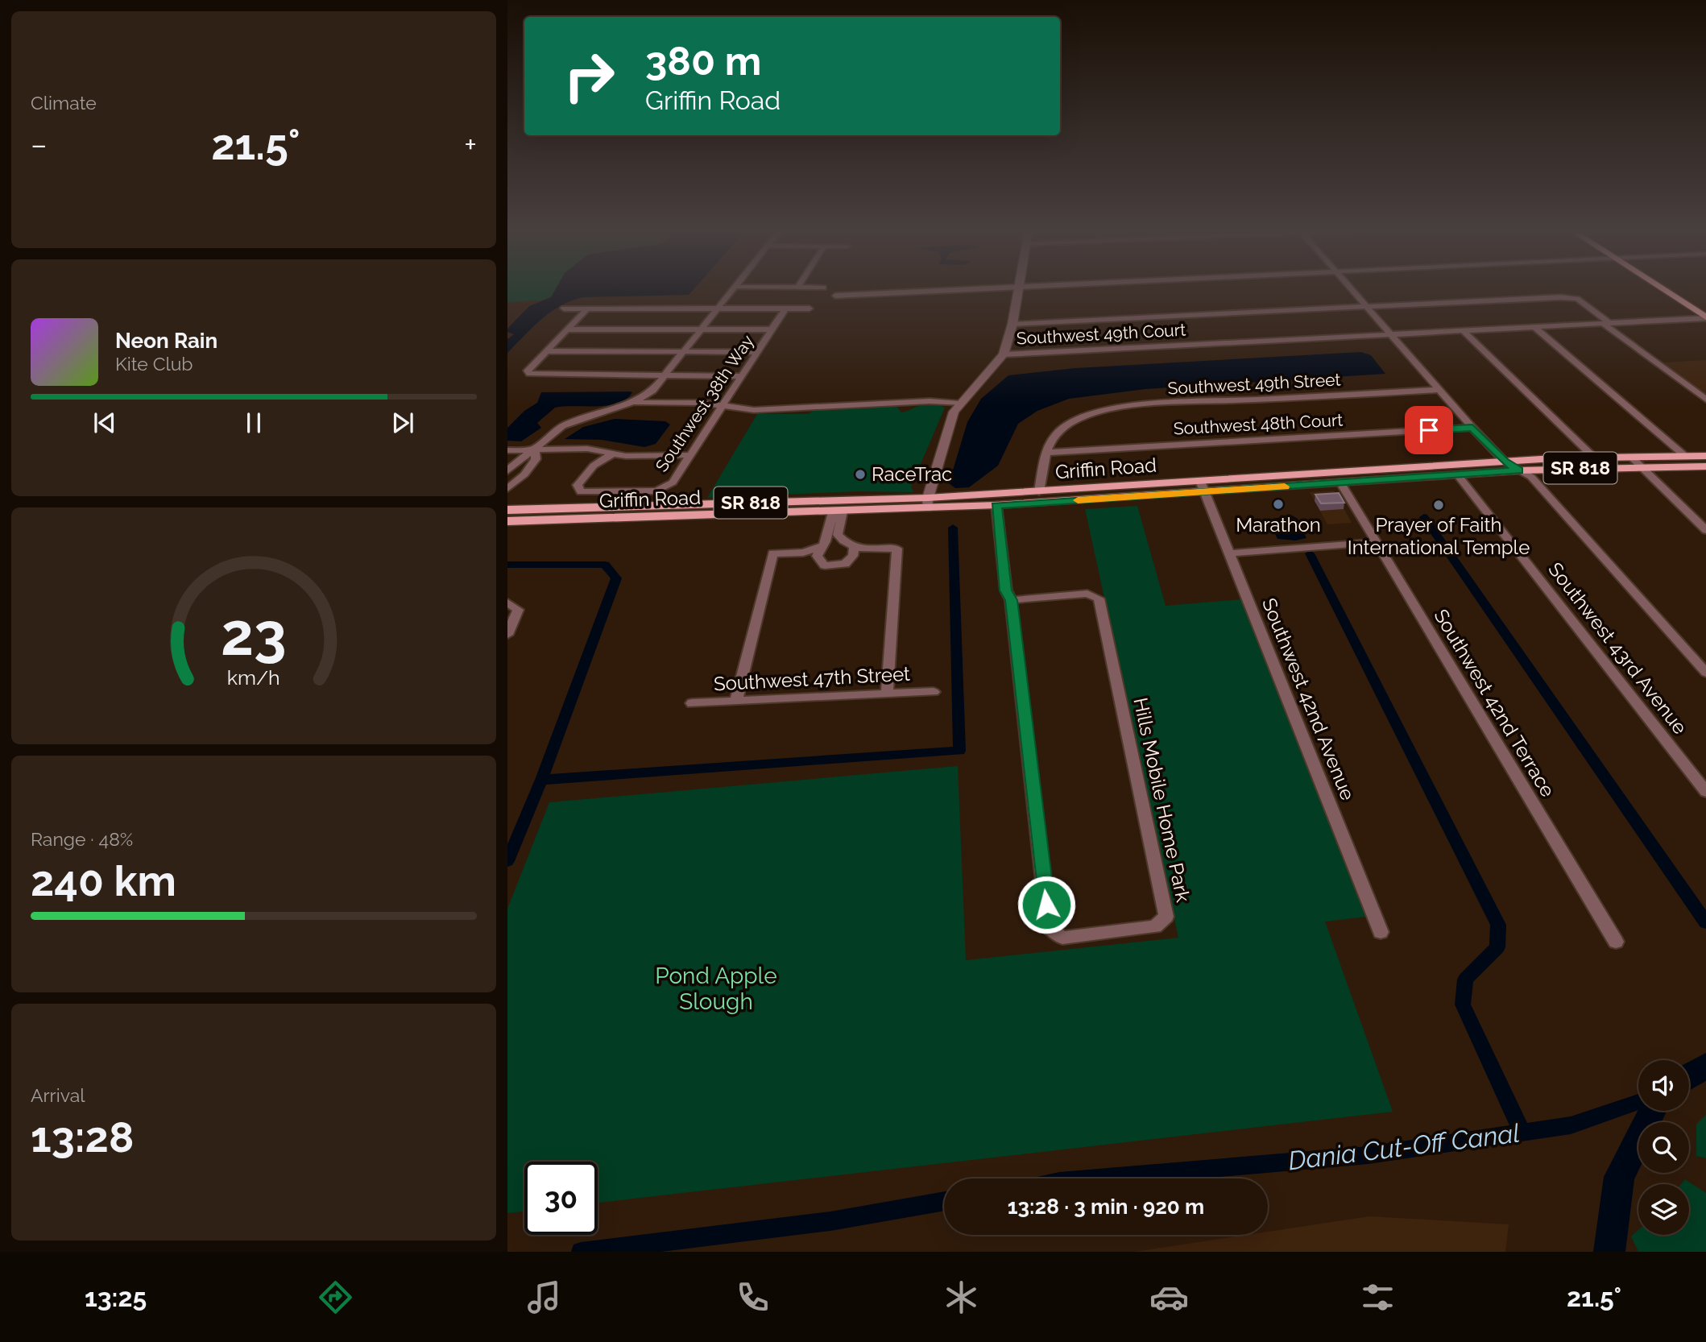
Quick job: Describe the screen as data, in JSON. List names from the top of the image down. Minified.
{"streets":{"main road":["SR 818","Griffin Road"],"street":["Southwest 49th Court","Southwest 49th Street","Southwest 38th Way","Southwest 48th Court","Southwest 43rd Avenue","Southwest 47th Street","Southwest 42nd Avenue","Southwest 42nd Terrace","Hills Mobile Home Park"]},"crossings":[["Southwest 49th Street","Southwest 48th Court"],["Griffin Road","Southwest 43rd Avenue"],["Griffin Road","Southwest 42nd Avenue"],["Griffin Road","Southwest 42nd Terrace"],["Griffin Road","Hills Mobile Home Park"]],"water":["Dania Cut-Off Canal"],"parks":["Pond Apple Slough"],"places":["RaceTrac","Marathon","Prayer of Faith International Temple"],"page":{"tile":["Climate",["Range · 48%","240 km"],["Arrival","13:28"]],"turn":["380 m","Griffin Road"],"heat":["−","21.5°","+"],"song":["Neon Rain","Kite Club"],"limit":"30","trip":"13:28 · 3 min · 920 m","tabs":["13:25","21.5°"],"gauge":["23","km/h"]}}
